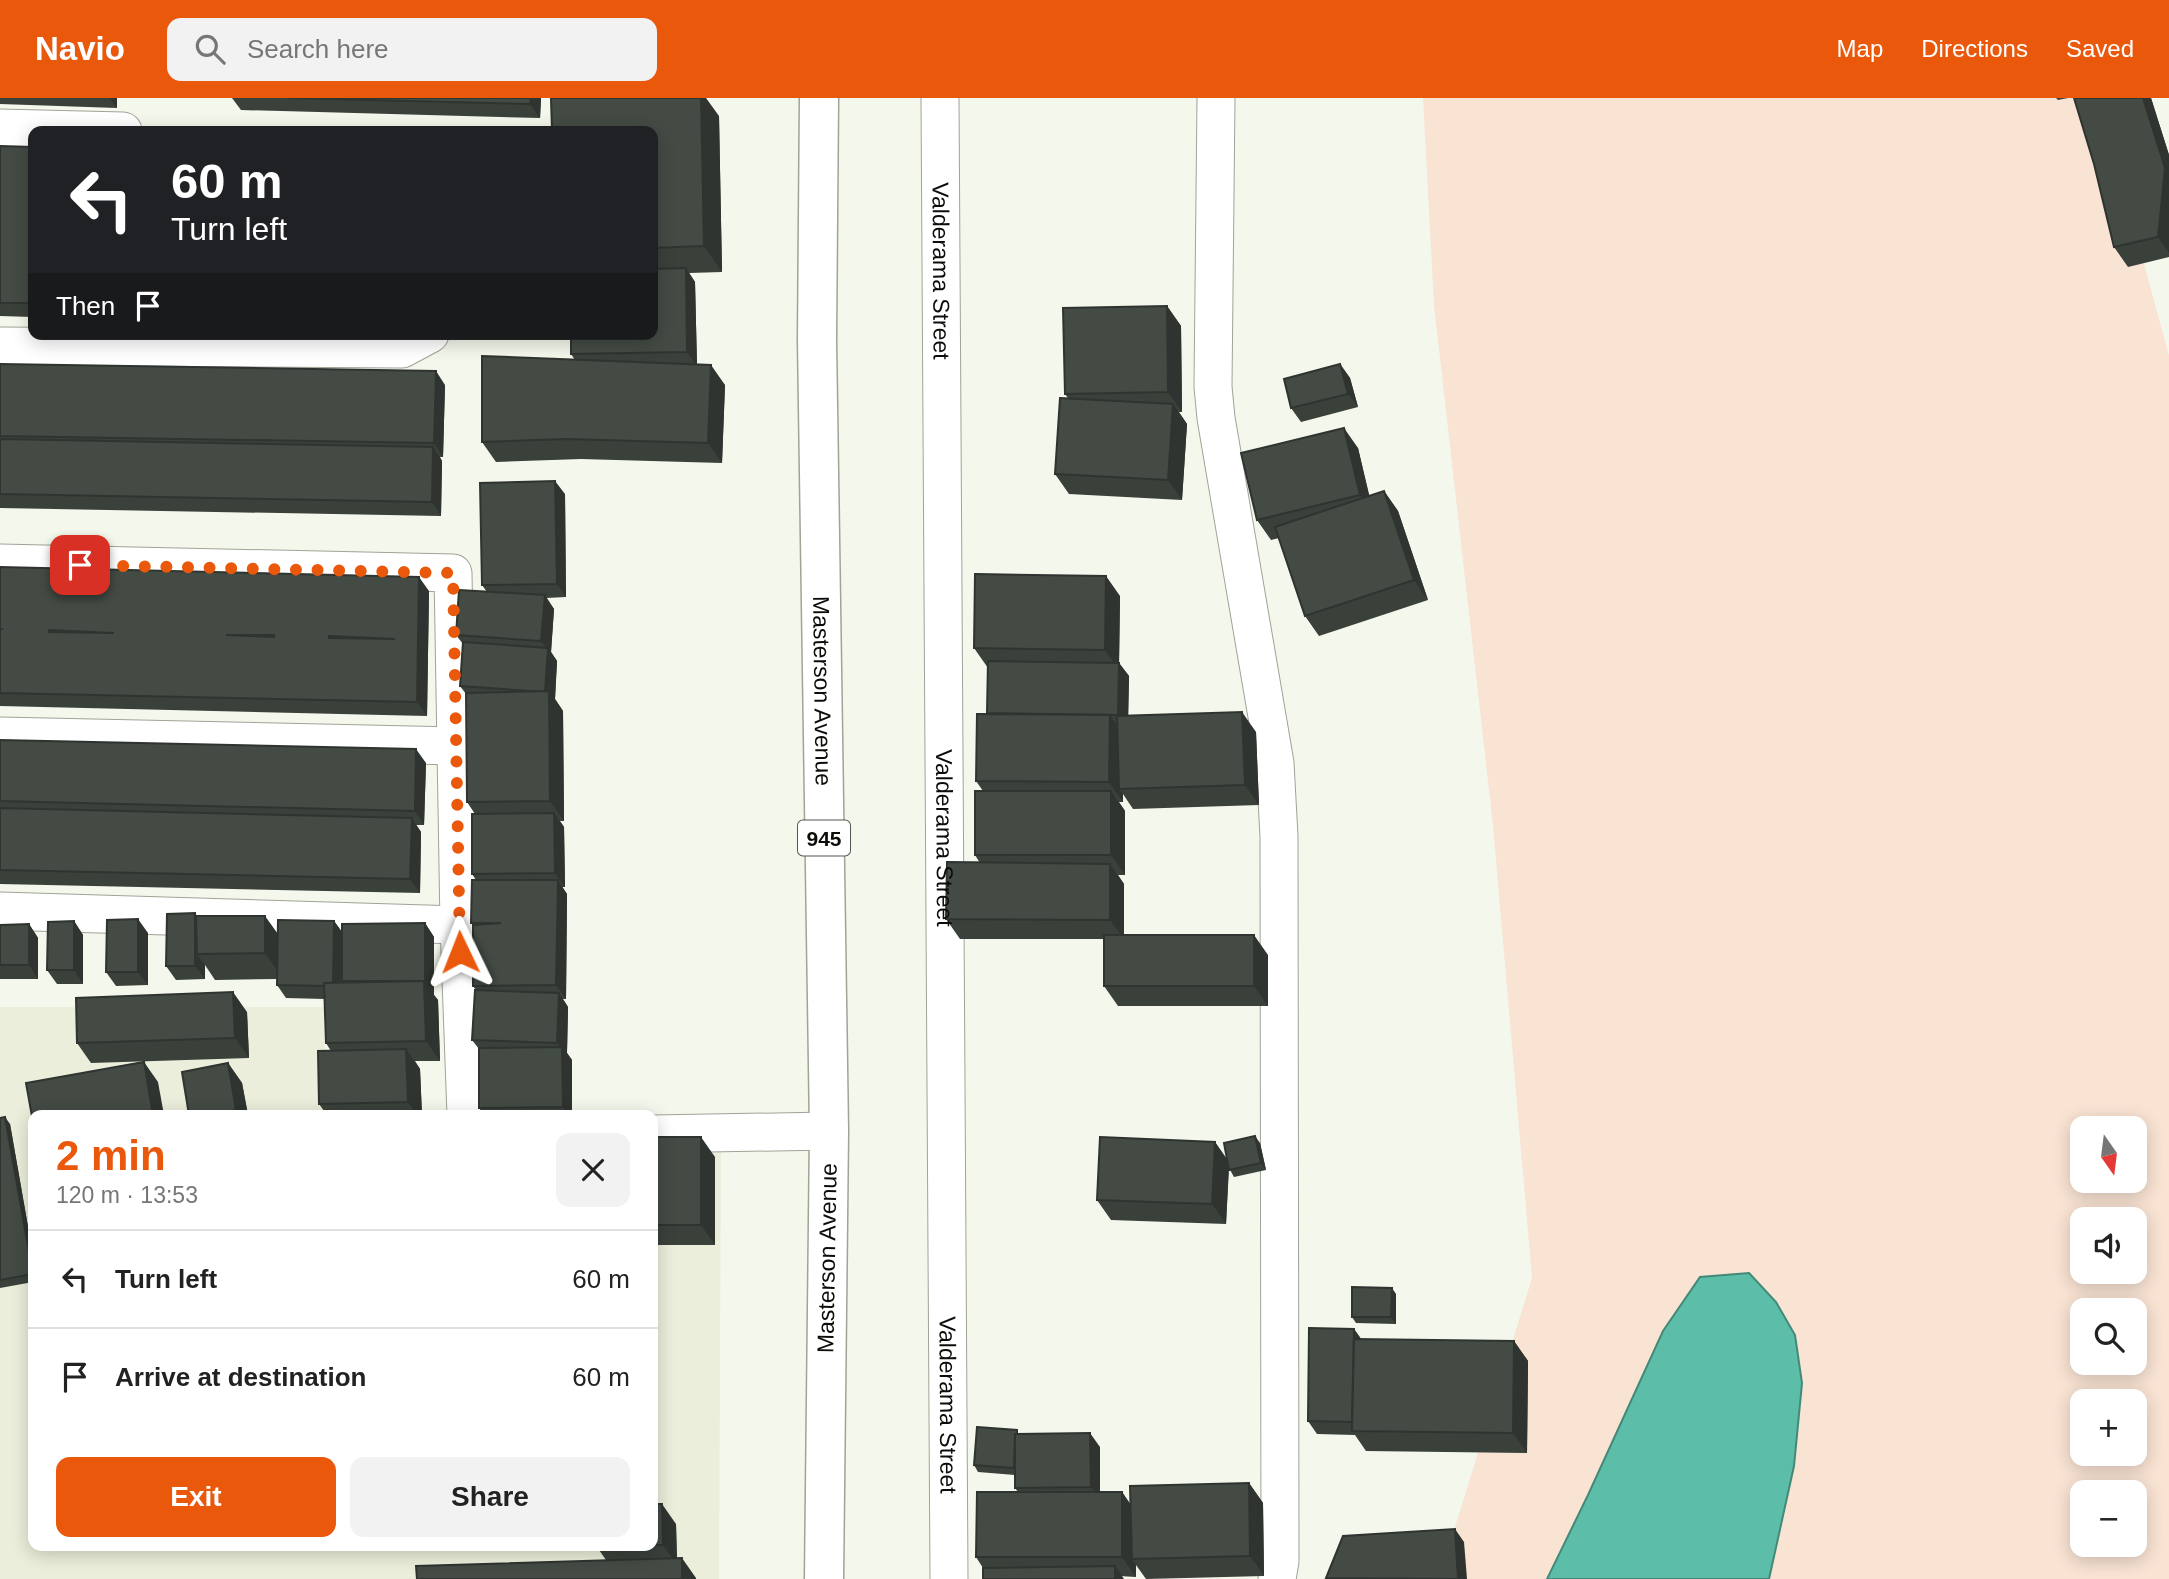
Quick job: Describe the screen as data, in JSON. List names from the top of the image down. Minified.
{"streets":{"main road":["Masterson Avenue","945"],"street":["Valderama Street"]},"north":"bottom","page":{"header":"Navio","search":"Search here","nav":["Map","Directions","Saved"],"turn":["60 m","Turn left"],"then":"Then","heading":["2 min","120 m · 13:53"],"map_buttons":["+","−"],"list":[{"name":"Turn left","value":"60 m"},{"name":"Arrive at destination","value":"60 m"}],"buttons":["Exit","Share"]}}
